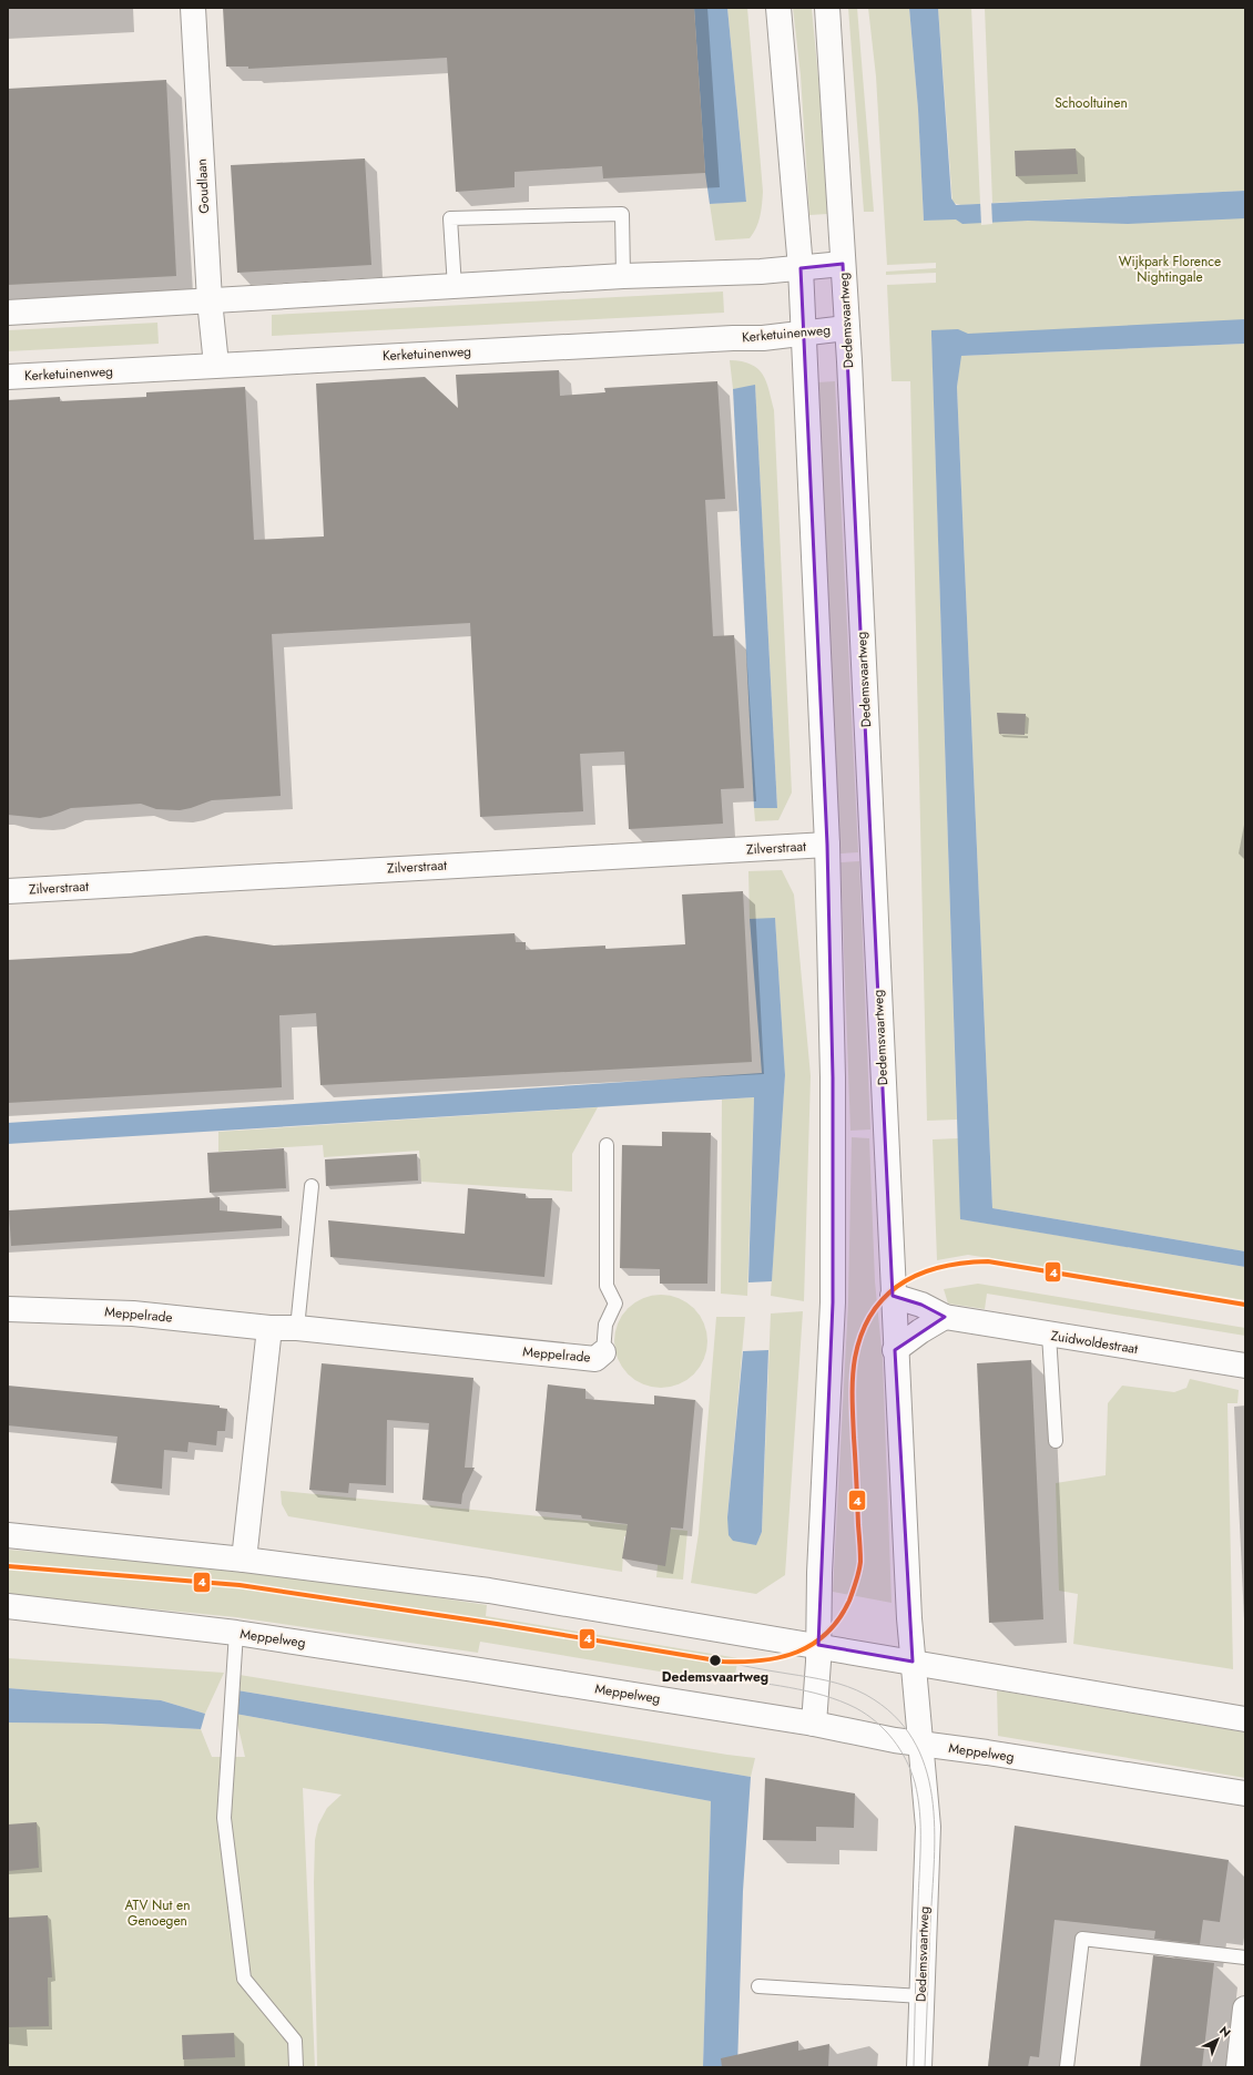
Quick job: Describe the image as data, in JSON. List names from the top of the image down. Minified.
{"streets":{"main road":["Goudlaan","Dedemsvaartweg","Kerketuinenweg","Zilverstraat","Meppelrade","Zuidwoldestraat","Meppelweg"]},"crossings":[["Goudlaan","Kerketuinenweg"],["Dedemsvaartweg","Kerketuinenweg"],["Dedemsvaartweg","Zuidwoldestraat"],["Dedemsvaartweg","Meppelweg"]],"parks":["Schooltuinen","Wijkpark Florence Nightingale","ATV Nut en Genoegen"],"places":["Dedemsvaartweg"],"lines":["transit line 4"],"north":"top right"}
